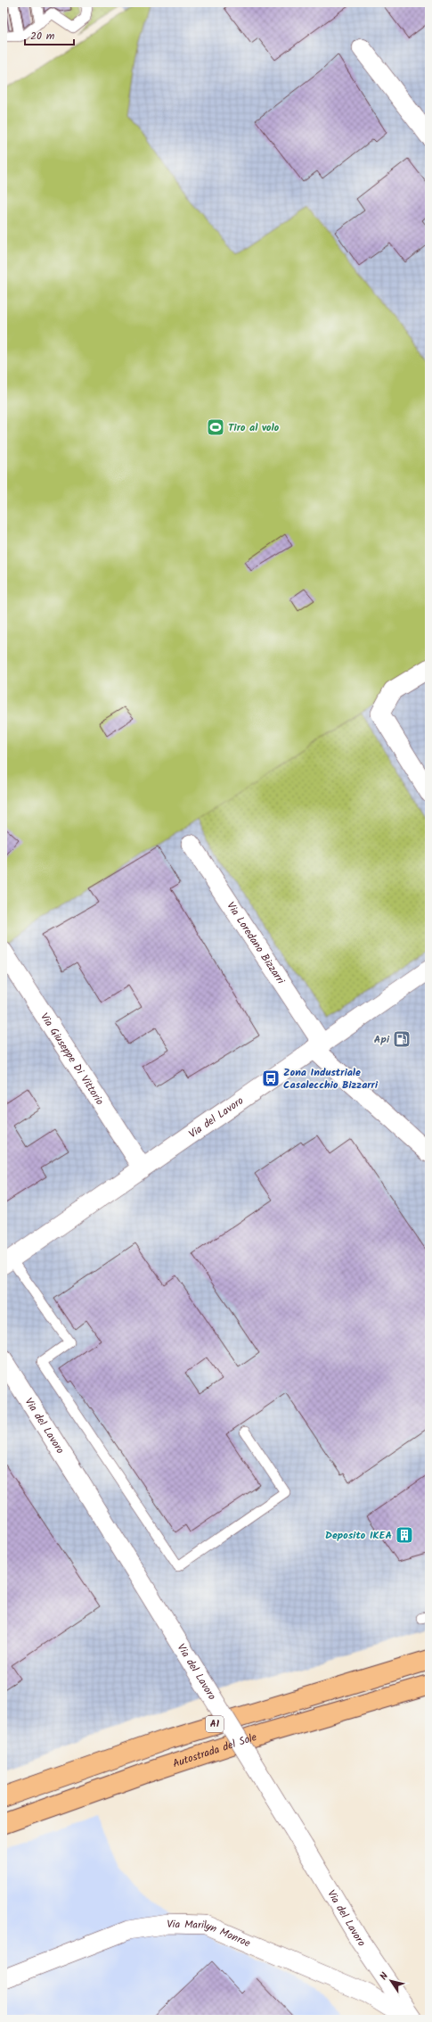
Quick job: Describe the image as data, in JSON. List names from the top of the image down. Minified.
{"streets":{"highway":["A1","Autostrada del Sole"],"street":["Via Loredano Bizzarri","Via Giuseppe Di Vittorio","Via del Lavoro","Via Marilyn Monroe"]},"crossings":[["Via Loredano Bizzarri","Via del Lavoro"],["Via Giuseppe Di Vittorio","Via del Lavoro"]],"places":{"sports":["Tiro al volo"],"fuel station":["Api"],"bus stop":["Zona Industriale Casalecchio Bizzarri"],"building":["Deposito IKEA"]},"scale_bar":"20 m","north":"top left"}
